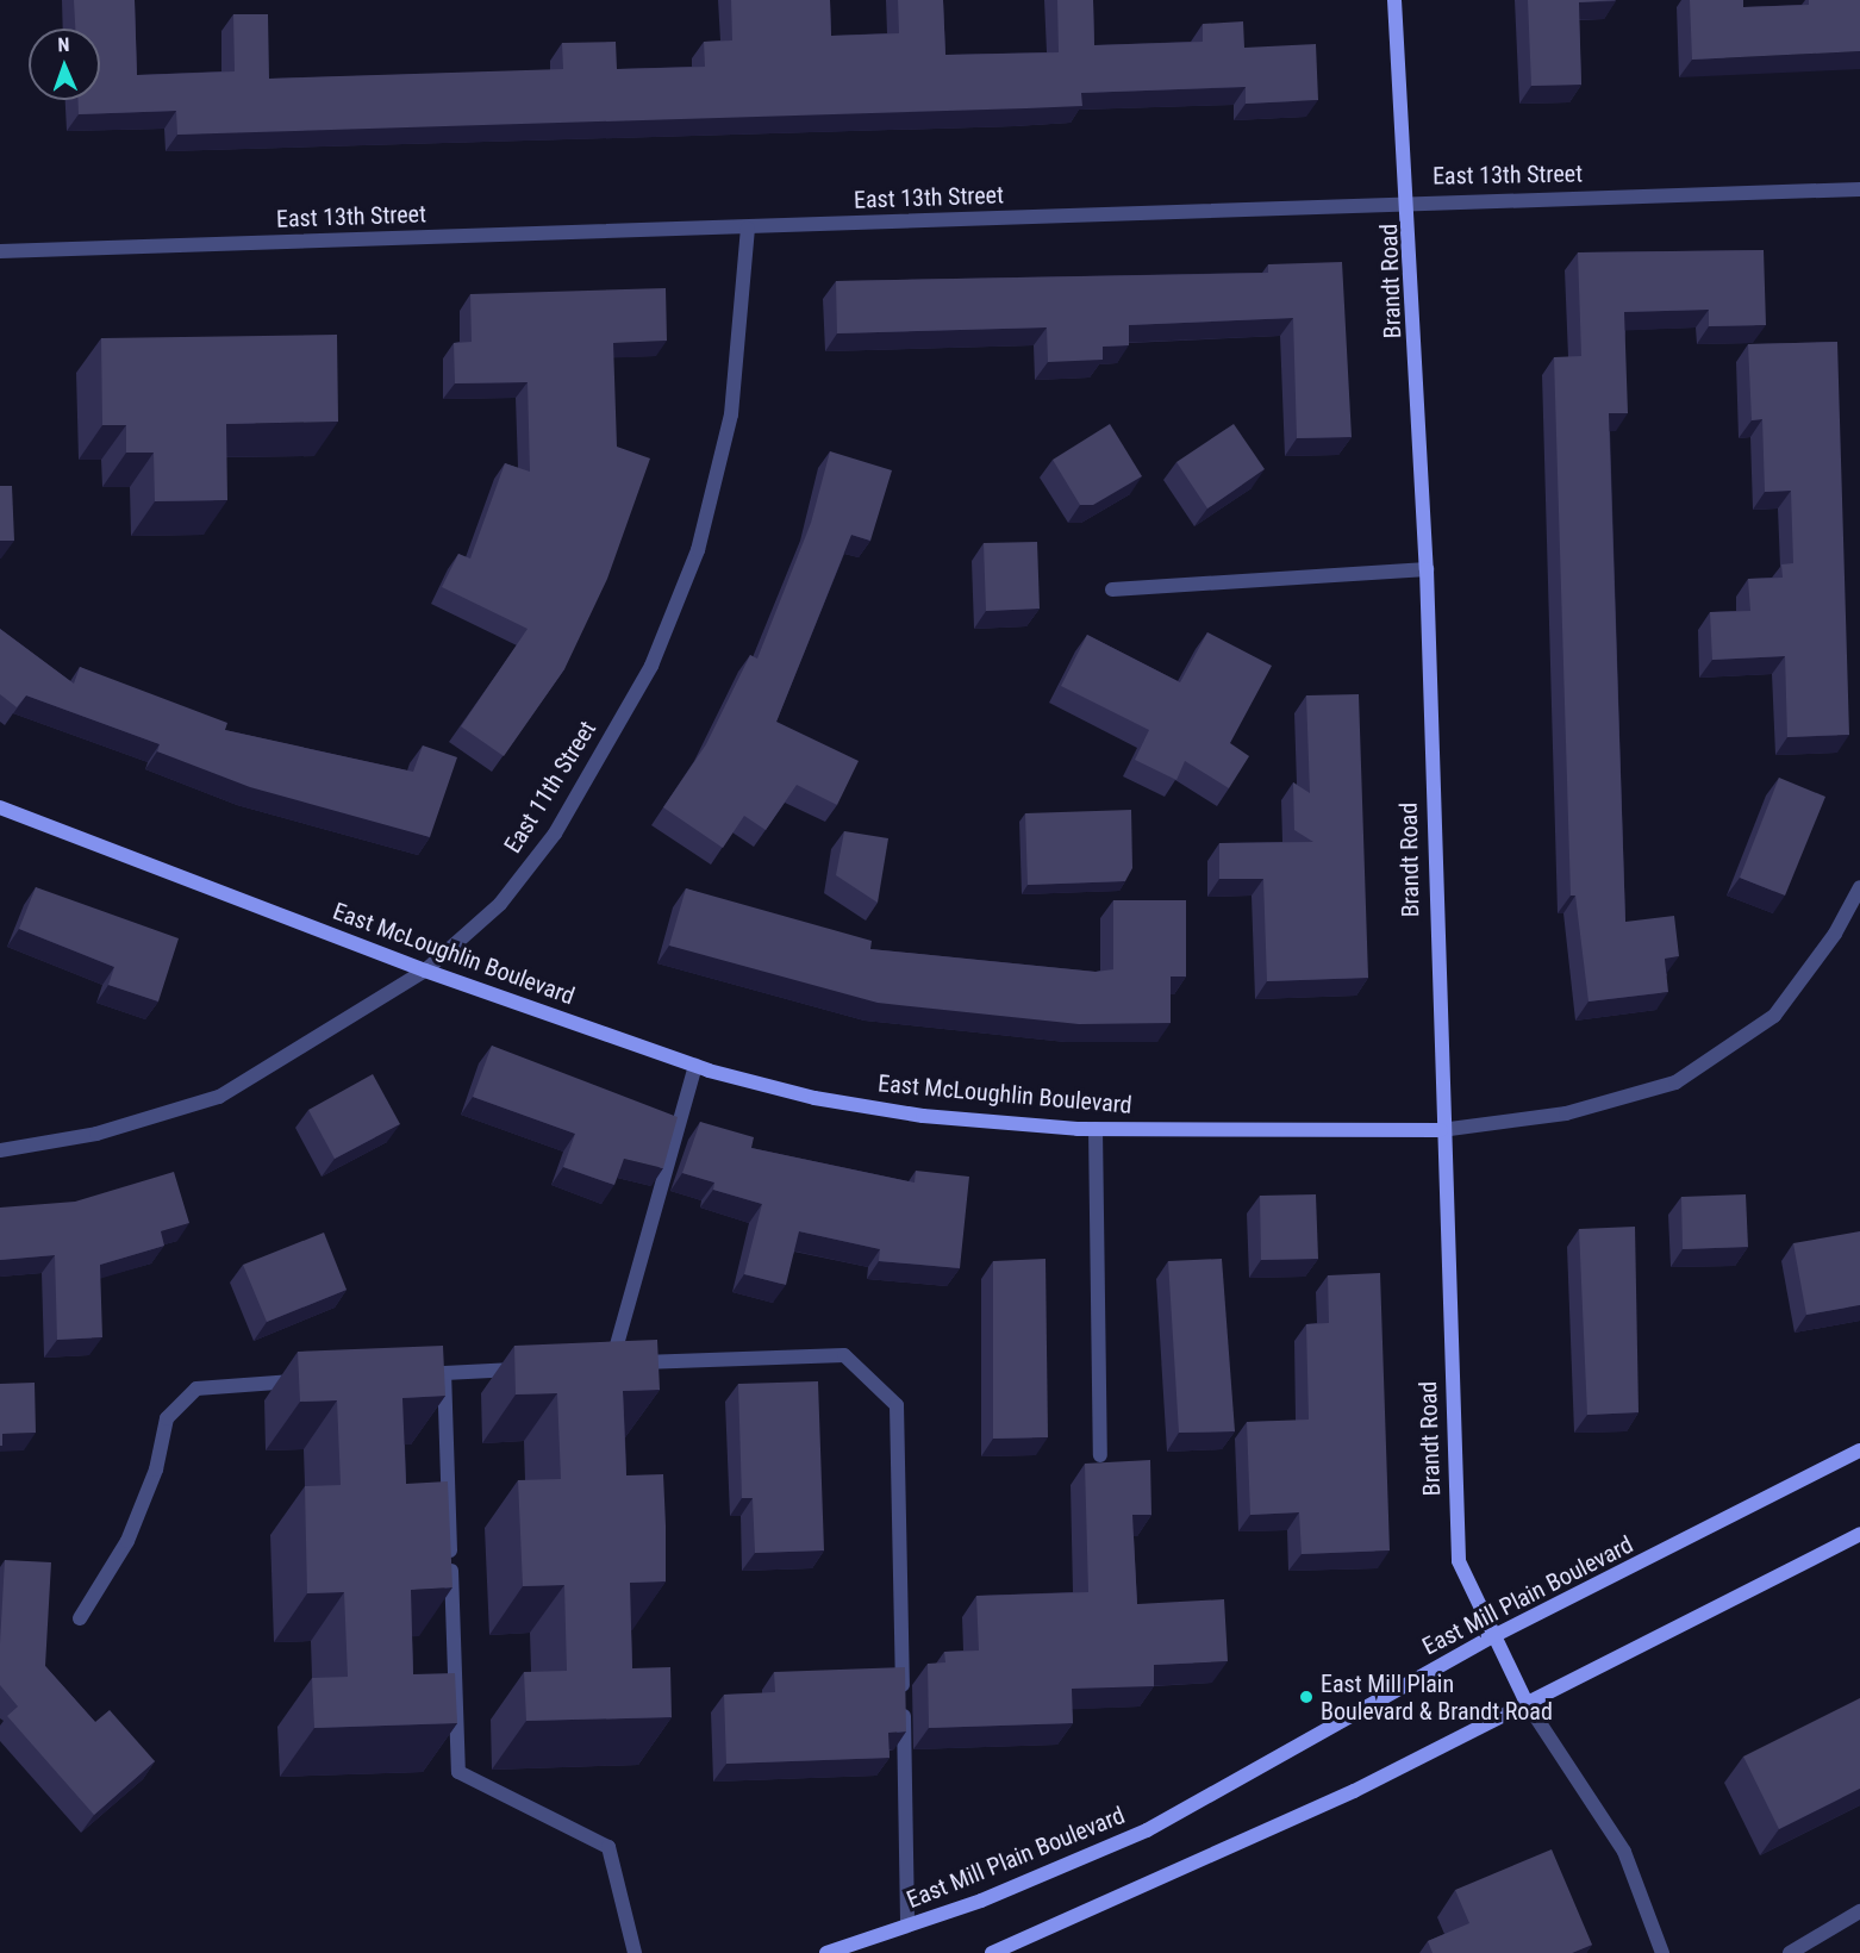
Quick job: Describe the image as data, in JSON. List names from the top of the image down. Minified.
{"streets":{"street":["East 13th Street","Brandt Road","East 11th Street","East McLoughlin Boulevard","East Mill Plain Boulevard"]},"crossings":[["East 13th Street","Brandt Road"],["East 13th Street","East 11th Street"],["Brandt Road","East McLoughlin Boulevard"],["Brandt Road","East Mill Plain Boulevard"],["East 11th Street","East McLoughlin Boulevard"]],"places":["East Mill Plain Boulevard & Brandt Road"],"north":"top"}
